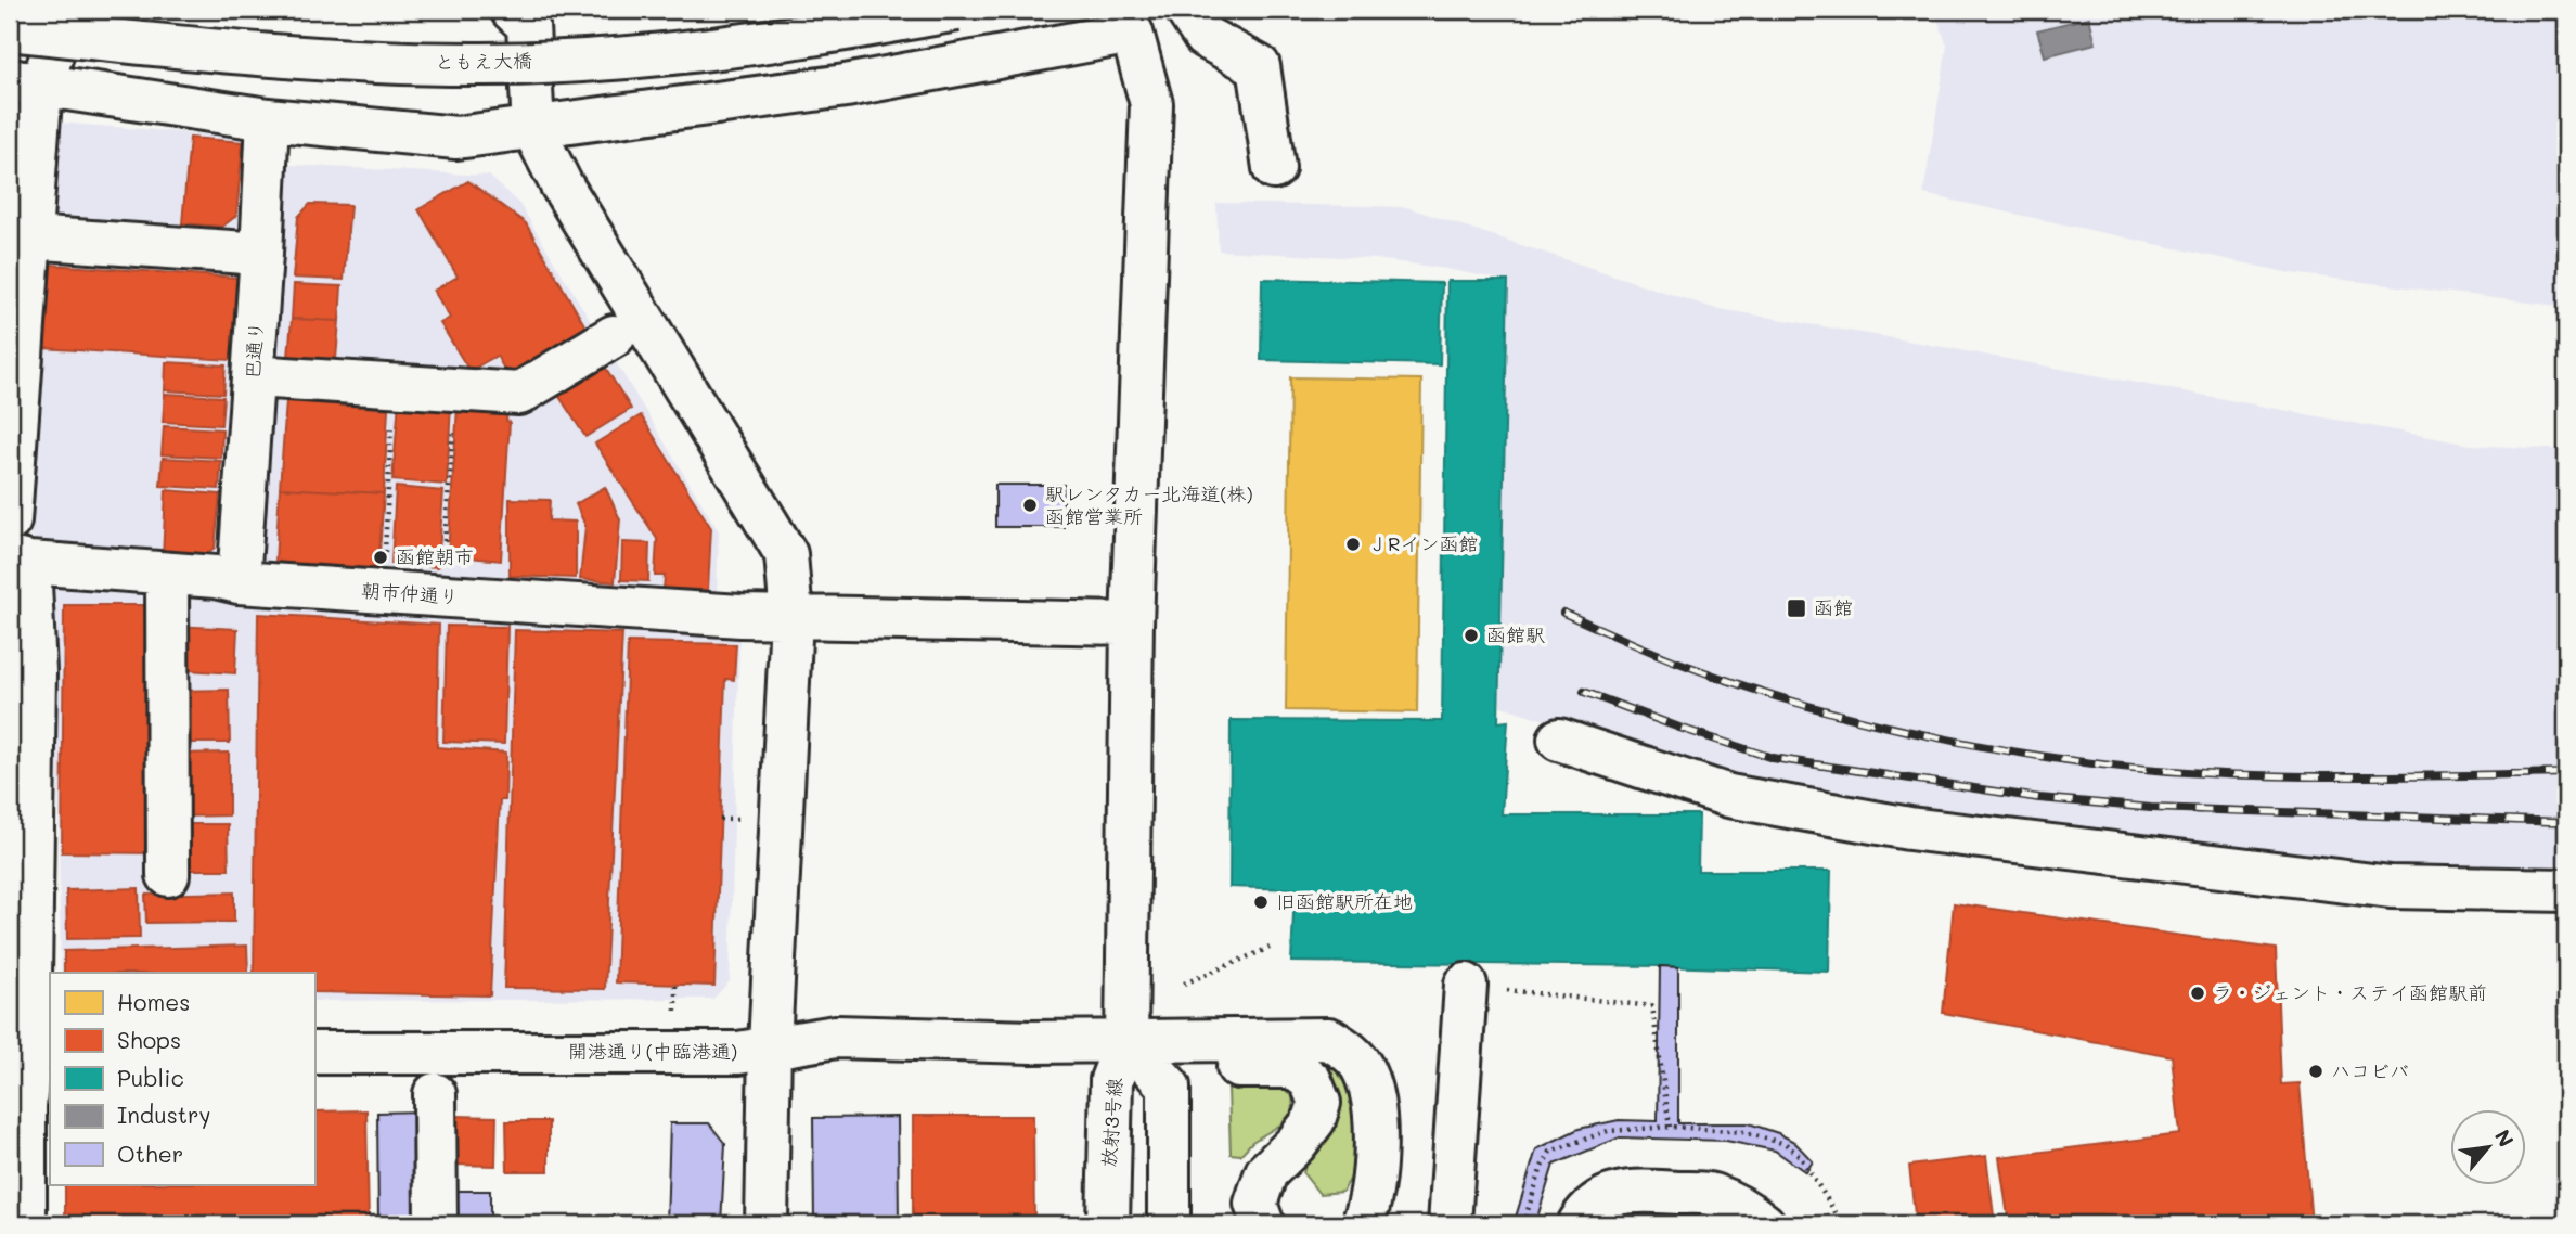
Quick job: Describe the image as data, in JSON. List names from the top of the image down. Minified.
{"streets":{"street":["ともえ大橋","巴通り","朝市仲通り","開港通り(中臨港通)","放射3号線"]},"crossings":[["巴通り","朝市仲通り"],["開港通り(中臨港通)","放射3号線"]],"places":{"other":["駅レンタカー北海道(株) 函館営業所","ＪRイン函館","函館朝市","函館駅","旧函館駅所在地","ラ・ジェント・ステイ函館駅前","ハコビバ"],"transit":["函館"]},"legend":["Homes","Shops","Public","Industry","Other"],"north":"top right"}
